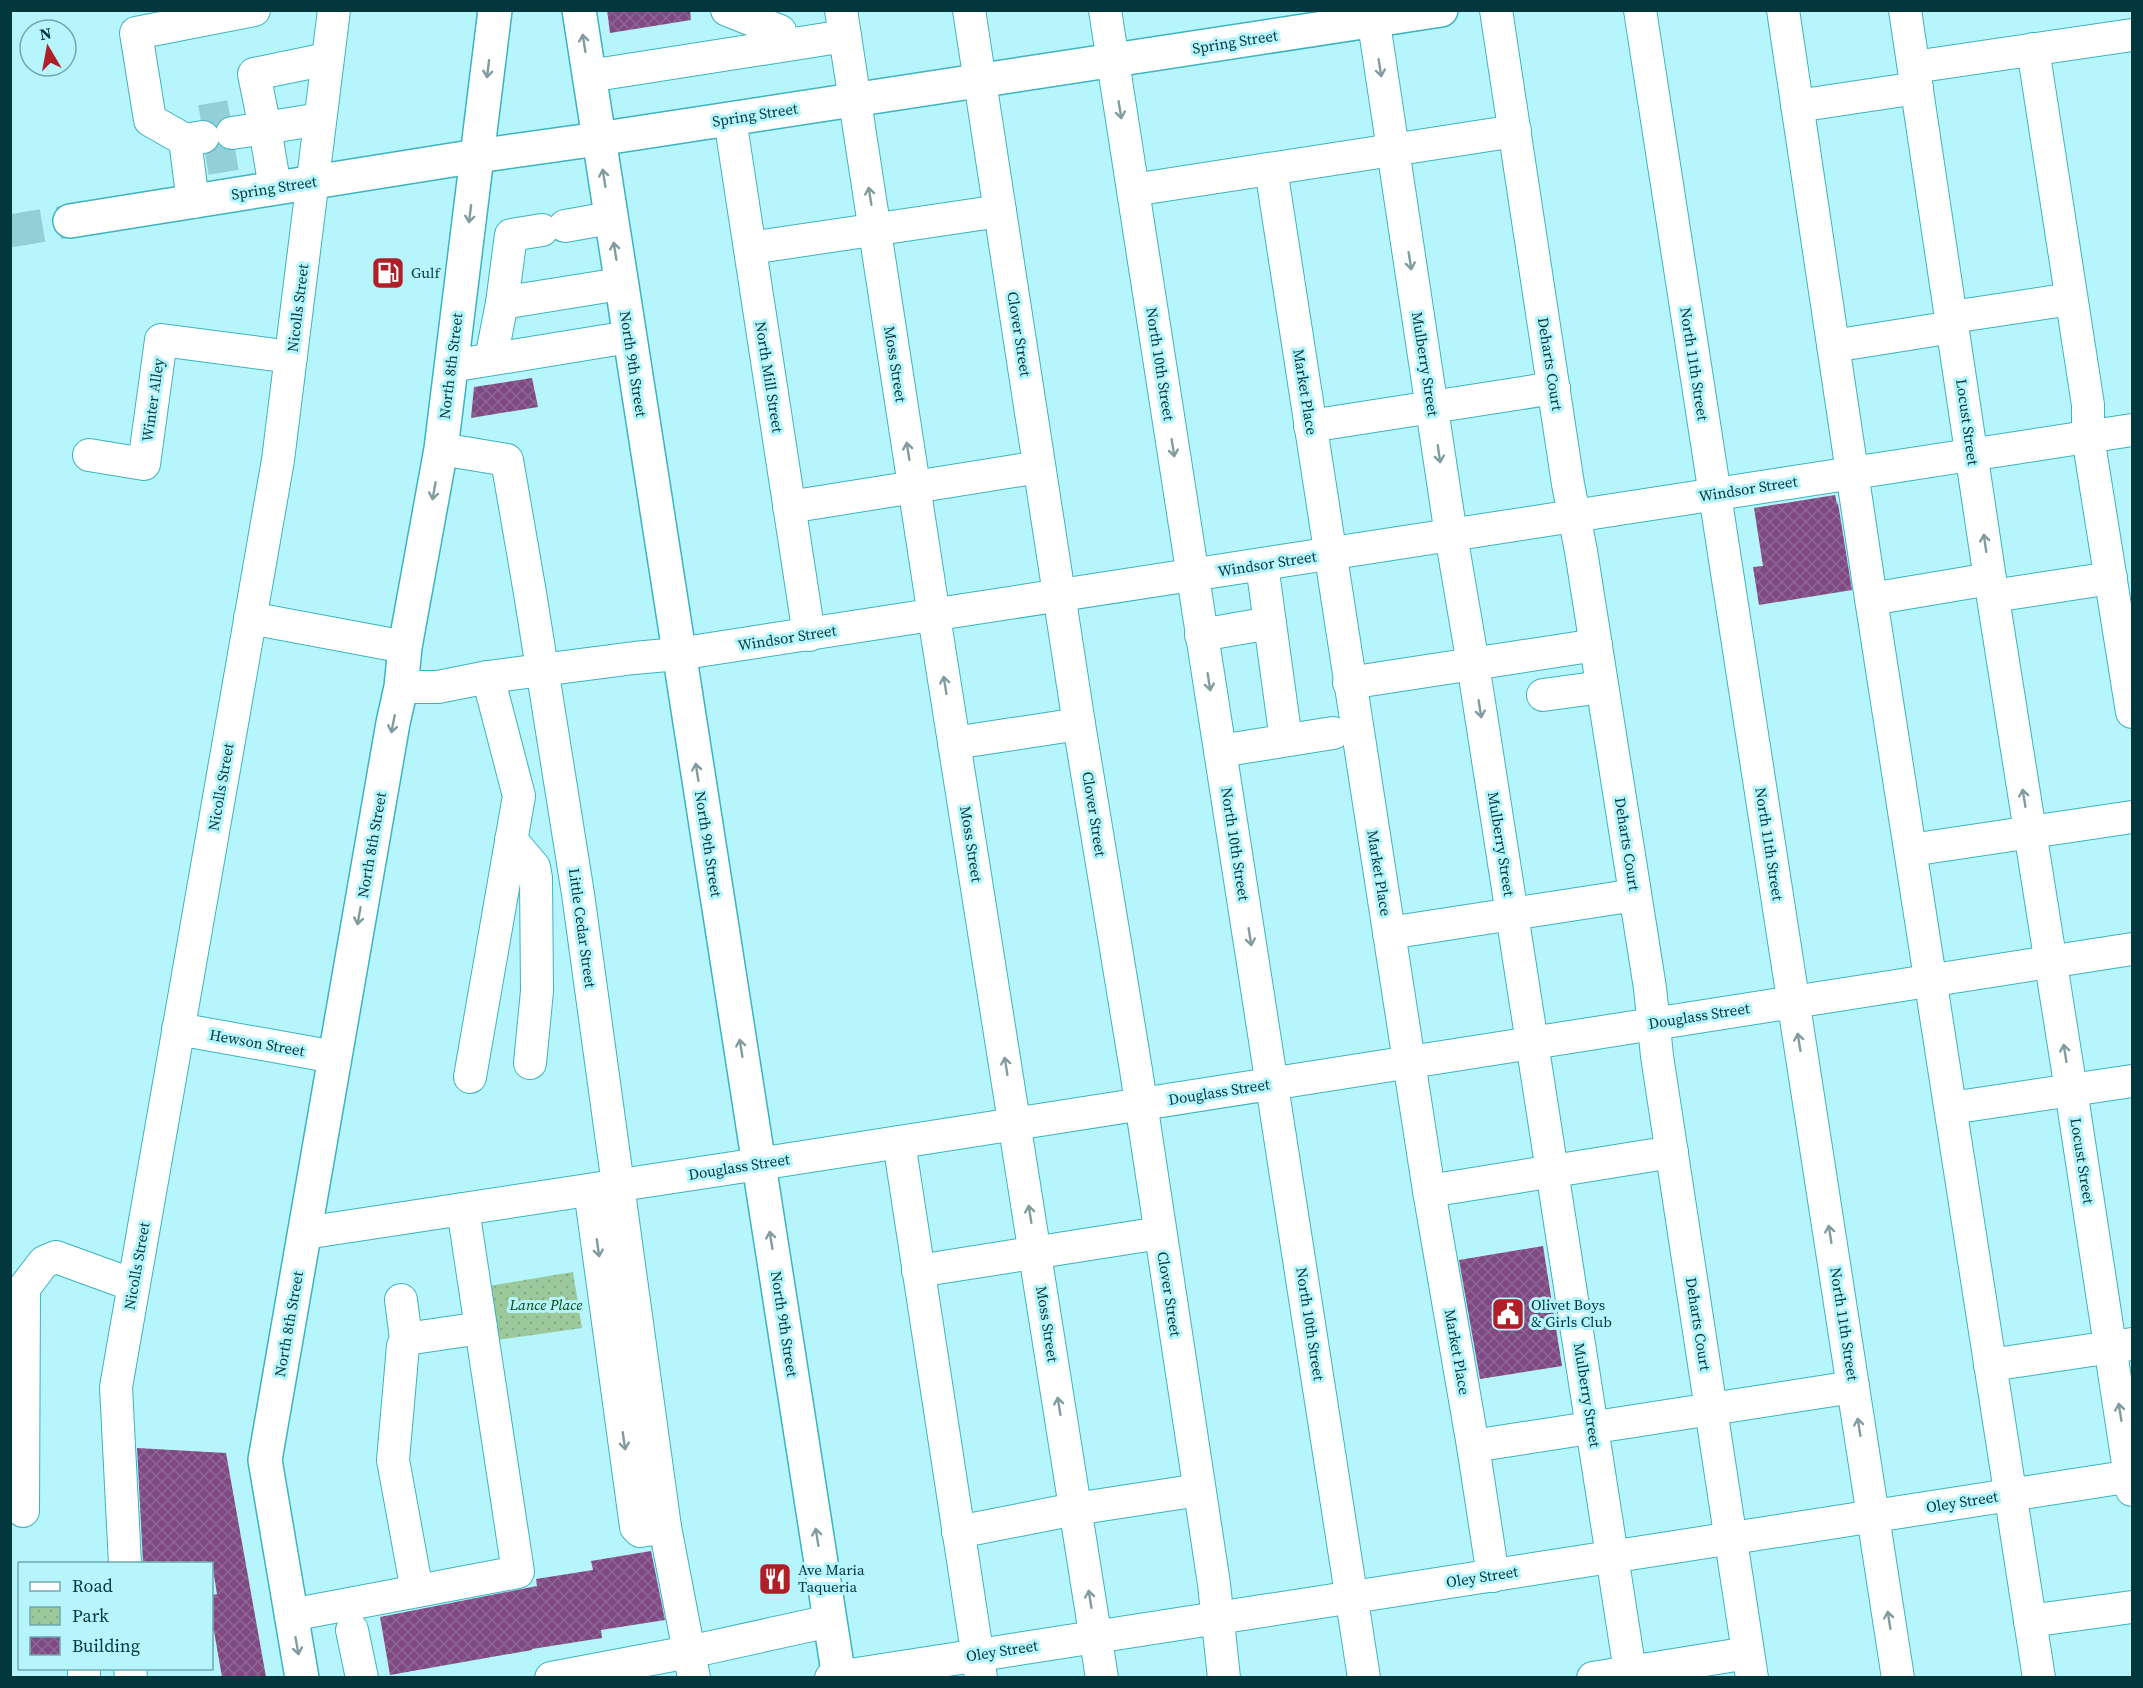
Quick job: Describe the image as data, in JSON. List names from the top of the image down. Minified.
{"streets":{"main road":["Spring Street","North 9th Street","North 8th Street"],"street":["Nicolls Street","Clover Street","Moss Street","North 10th Street","Mulberry Street","Deharts Court","North 11th Street","North Mill Street","Market Place","Winter Alley","Locust Street","Windsor Street","Little Cedar Street","Douglass Street","Hewson Street","Oley Street"]},"crossings":[["Spring Street","Nicolls Street"],["Spring Street","Clover Street"],["Spring Street","North 9th Street"],["Spring Street","Moss Street"],["Spring Street","North 10th Street"],["Spring Street","Mulberry Street"],["Spring Street","North 8th Street"],["Spring Street","North Mill Street"],["Nicolls Street","Winter Alley"],["Nicolls Street","Hewson Street"],["Clover Street","Windsor Street"],["Clover Street","Douglass Street"],["Clover Street","Oley Street"],["North 9th Street","Windsor Street"],["North 9th Street","Douglass Street"],["North 9th Street","Oley Street"],["Moss Street","Windsor Street"],["Moss Street","Douglass Street"],["Moss Street","Oley Street"],["North 10th Street","Windsor Street"],["North 10th Street","Douglass Street"],["North 10th Street","Oley Street"],["Mulberry Street","Windsor Street"],["Mulberry Street","Douglass Street"],["Mulberry Street","Oley Street"],["Deharts Court","Windsor Street"],["Deharts Court","Douglass Street"],["Deharts Court","Oley Street"],["North 11th Street","Windsor Street"],["North 11th Street","Douglass Street"],["North 11th Street","Oley Street"],["North 8th Street","Windsor Street"],["North 8th Street","Little Cedar Street"],["North 8th Street","Douglass Street"],["North 8th Street","Hewson Street"],["North Mill Street","Windsor Street"],["Market Place","Windsor Street"],["Market Place","Douglass Street"],["Market Place","Oley Street"],["Locust Street","Windsor Street"],["Locust Street","Douglass Street"],["Locust Street","Oley Street"],["Windsor Street","Little Cedar Street"],["Little Cedar Street","Douglass Street"]],"one_way":["North 9th Street","North 10th Street","Mulberry Street","North 8th Street"],"parks":["Lance Place"],"places":{"fuel station":["Gulf"],"public building":["Olivet Boys & Girls Club"],"restaurant":["Ave Maria Taqueria"]},"legend":["Road","Park","Building"],"north":"top"}
